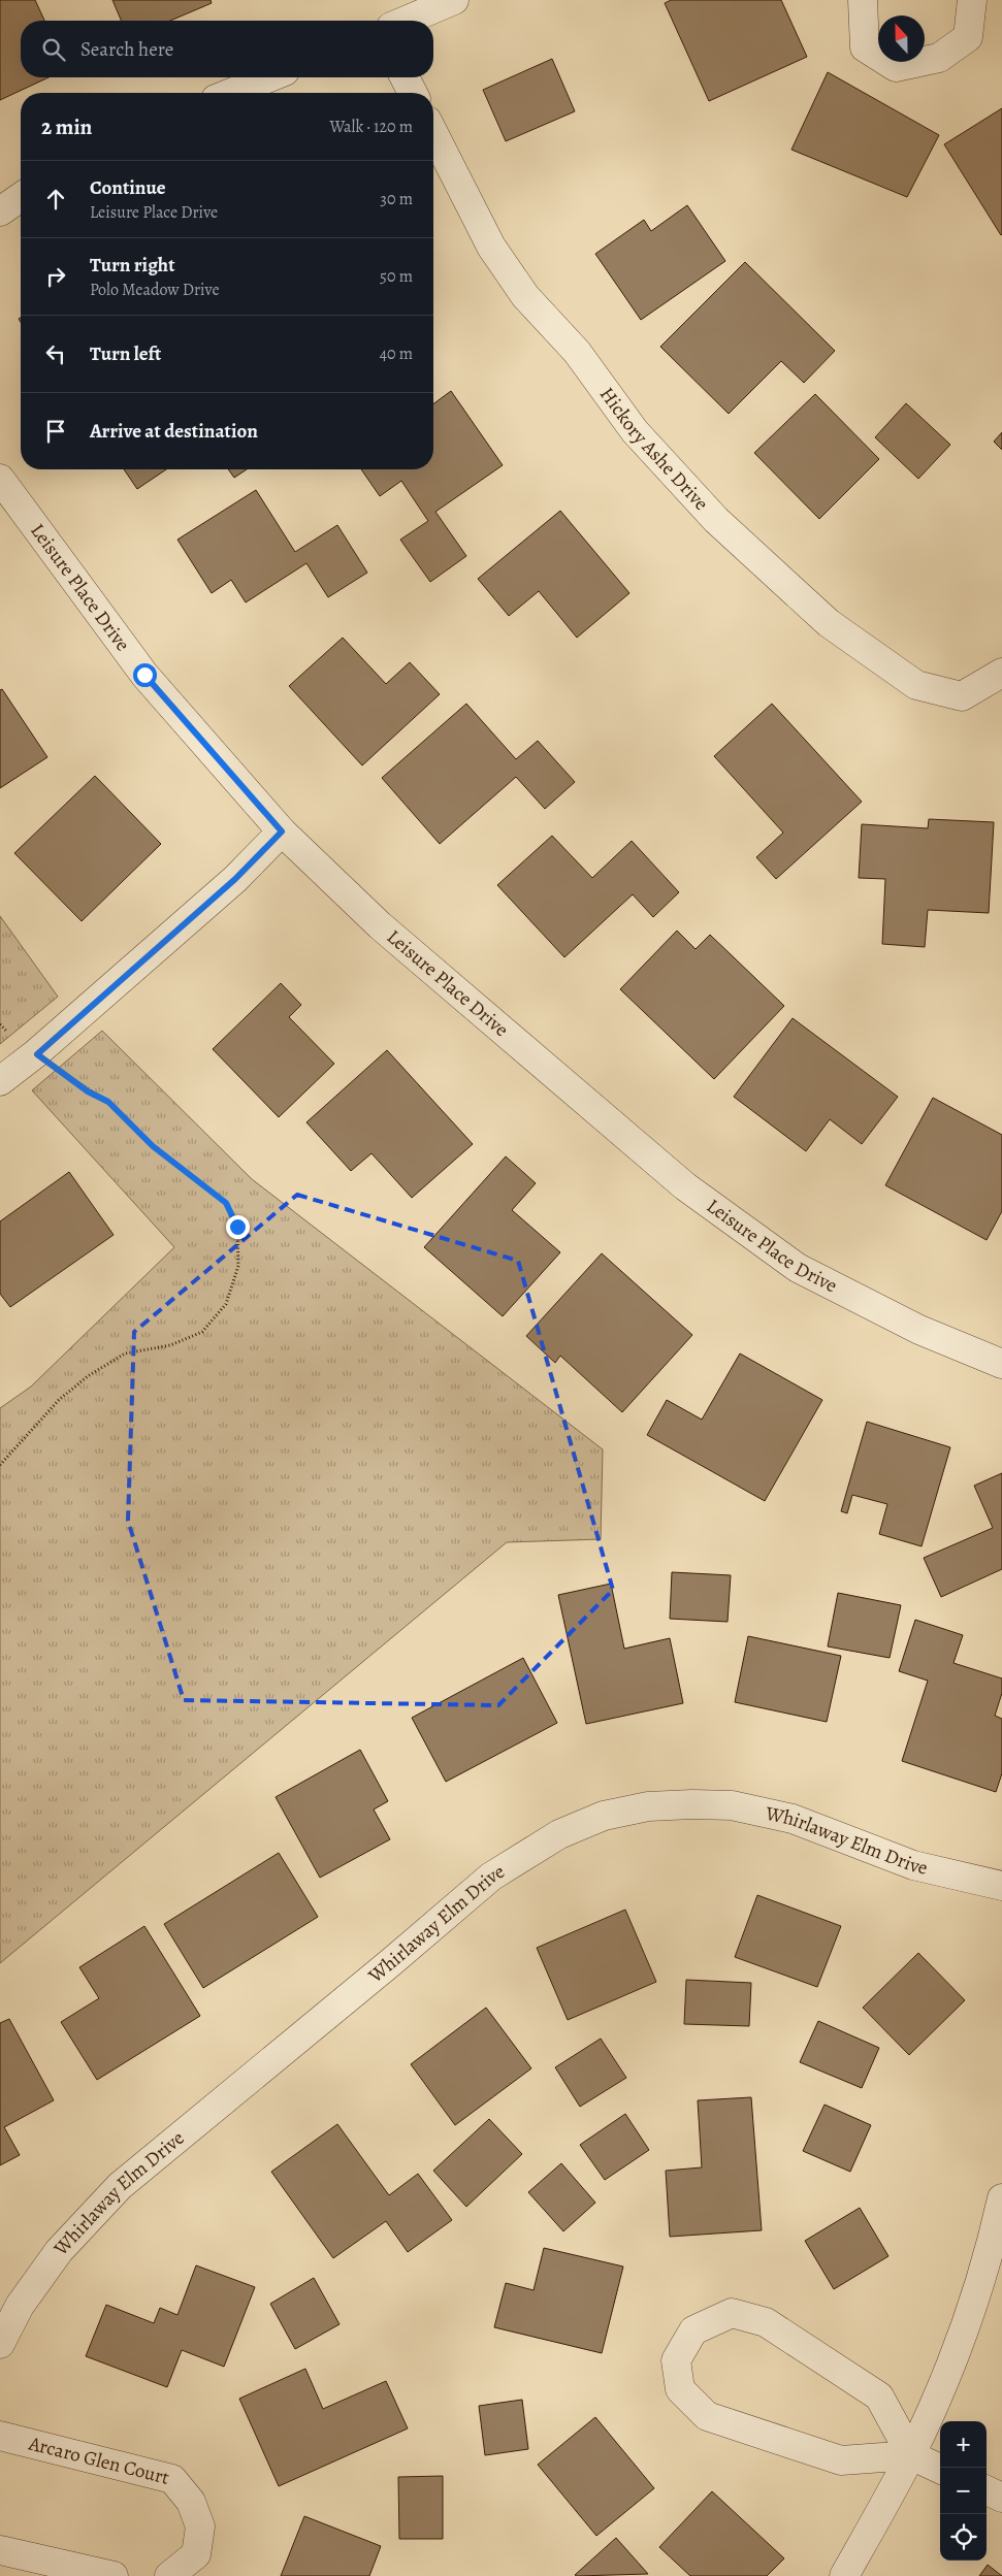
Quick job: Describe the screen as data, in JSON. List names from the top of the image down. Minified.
{"streets":{"street":["Hickory Ashe Drive","Leisure Place Drive","Whirlaway Elm Drive","Arcaro Glen Court"]},"north":"top","page":{"search":"Search here","heading":["2 min","Walk · 120 m"],"list":[["Continue","Leisure Place Drive","30 m"],["Turn right","Polo Meadow Drive","50 m"],["Turn left","40 m"],"Arrive at destination"],"map_buttons":["+","−"]}}
